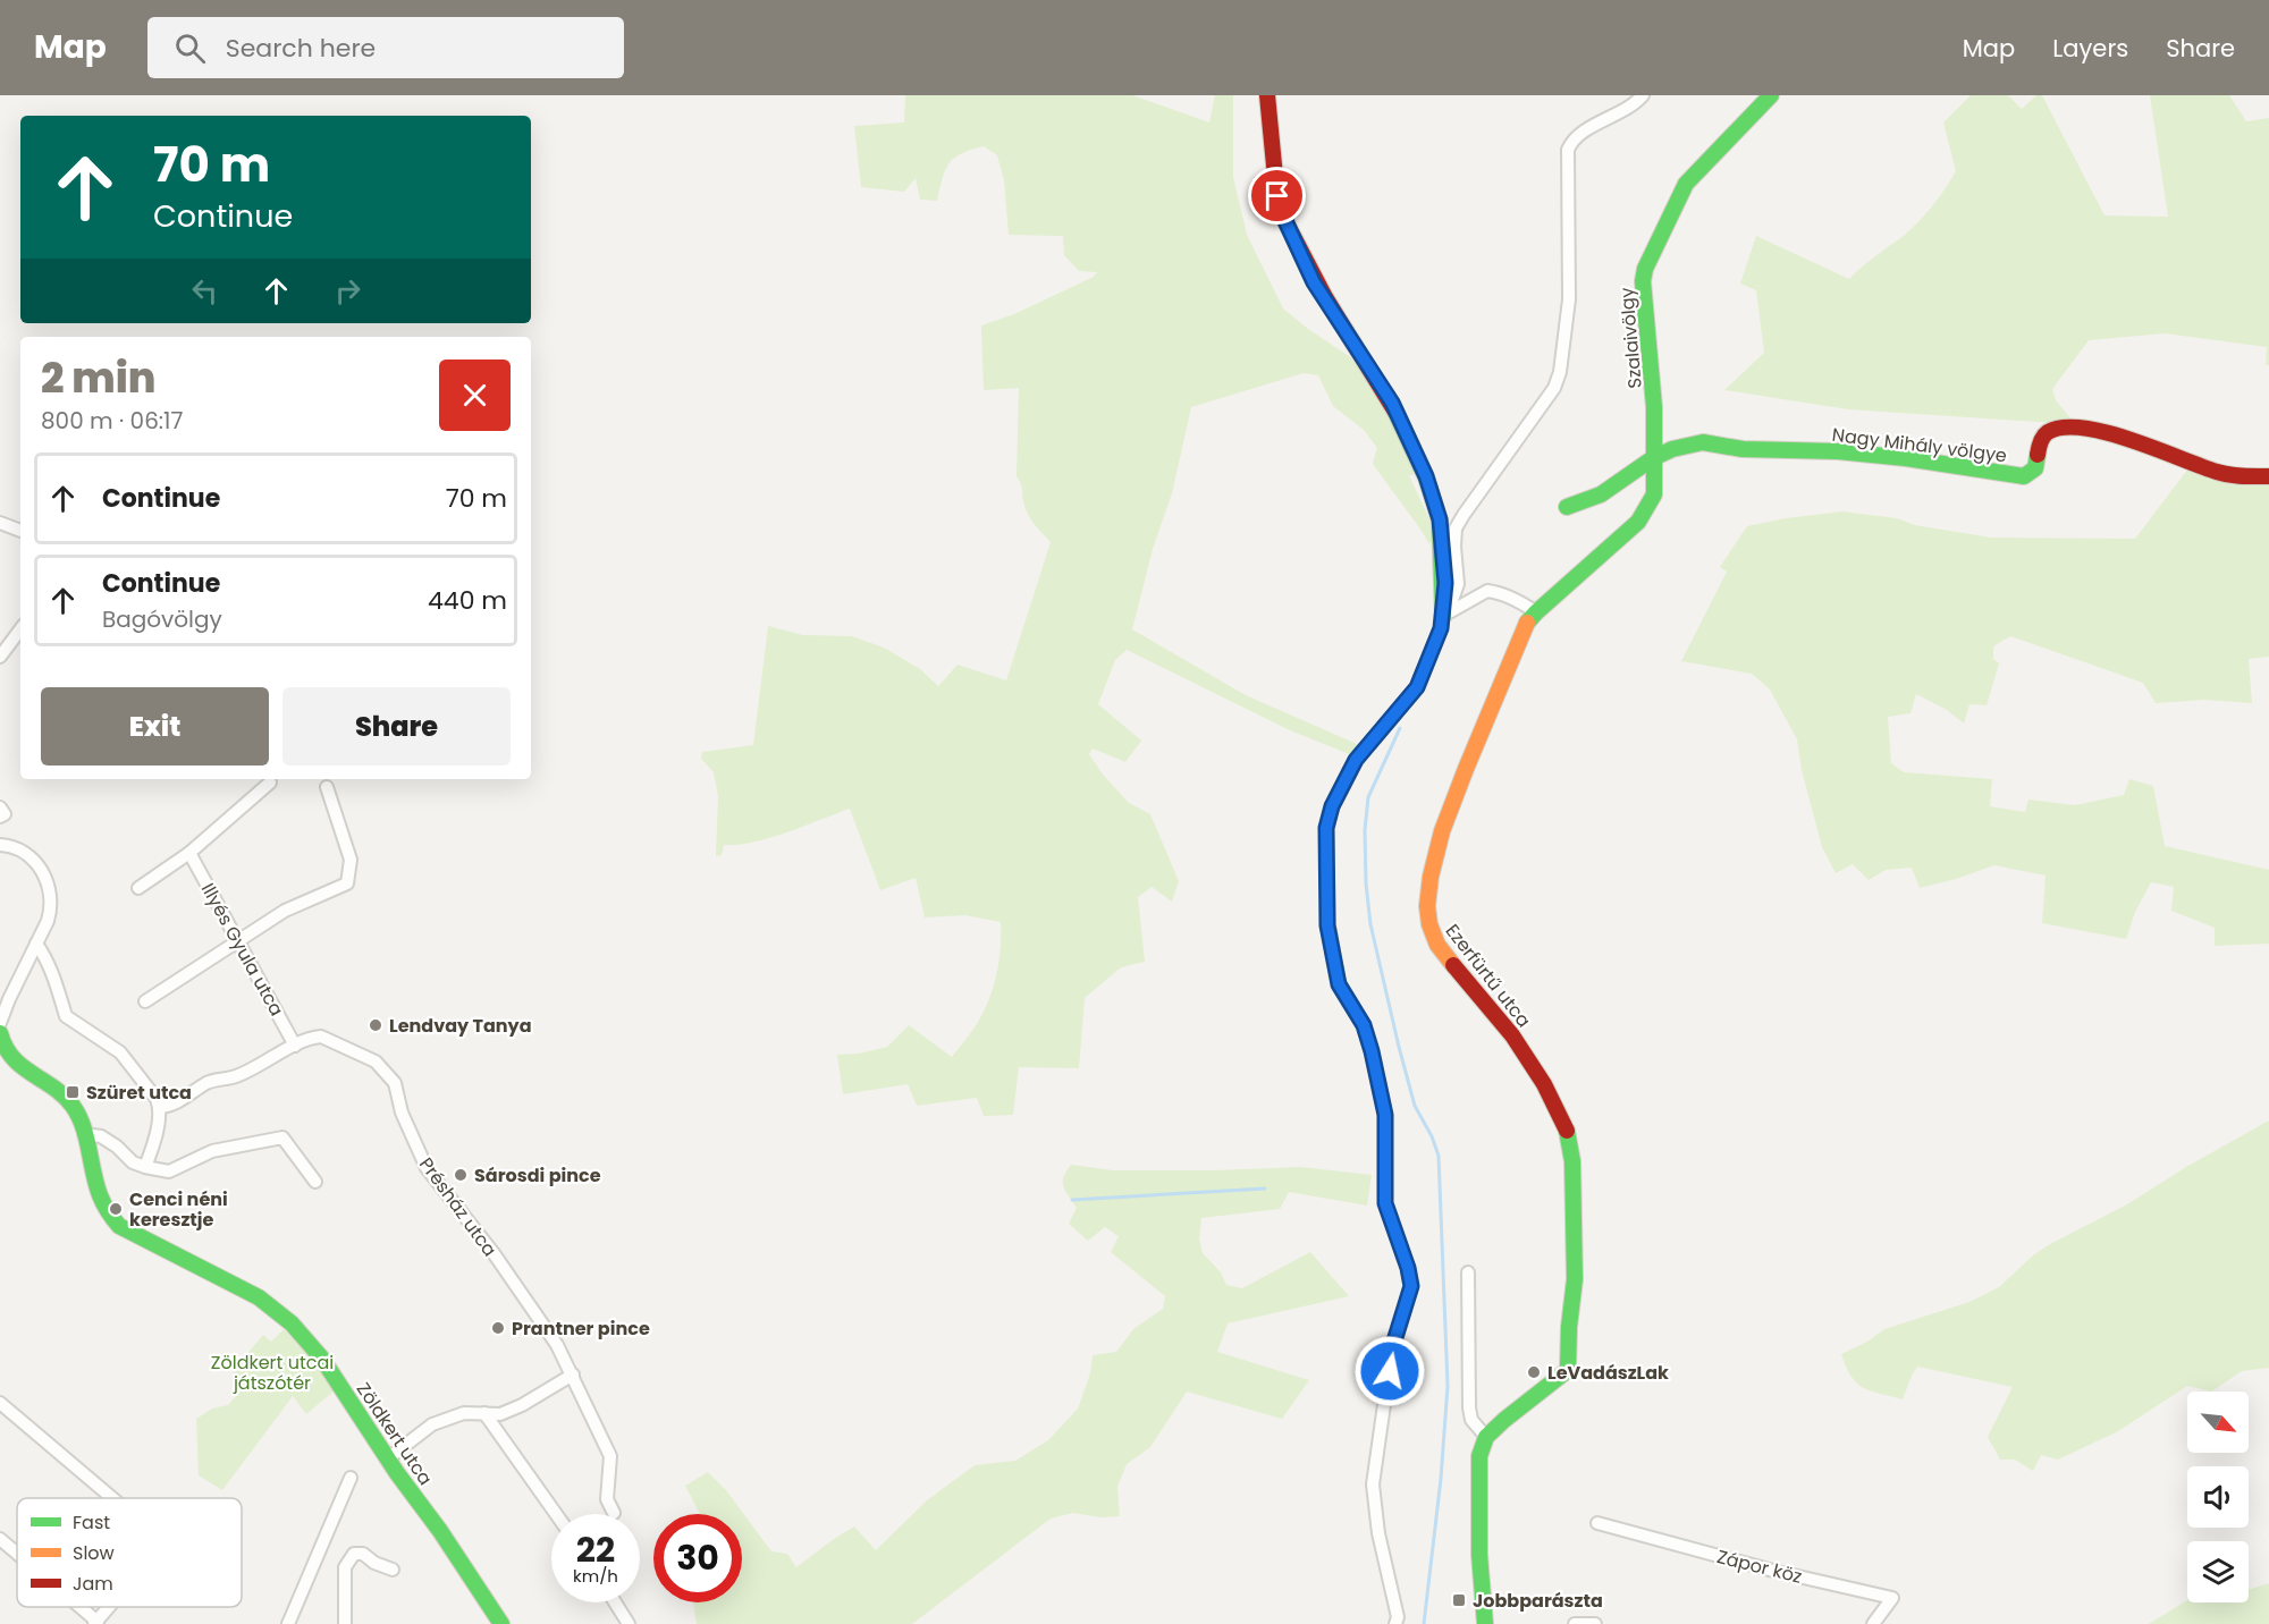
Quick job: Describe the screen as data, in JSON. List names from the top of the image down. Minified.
{"streets":{"street":["Szalaivölgy","Nagy Mihály völgye","Illyés Gyula utca","Ezerfürtű utca","Présház utca","Zöldkert utca","Zápor köz"]},"crossings":[["Szalaivölgy","Nagy Mihály völgye"],["Szalaivölgy","Ezerfürtű utca"],["Nagy Mihály völgye","Ezerfürtű utca"],["Illyés Gyula utca","Présház utca"]],"parks":["Zöldkert utcai játszótér"],"places":{"other":["Lendvay Tanya","Sárosdi pince","Cenci néni keresztje","Prantner pince","LeVadászLak"],"transit":["Szüret utca","Jobbparászta"]},"legend":["Fast","Slow","Jam"],"north":"bottom right","page":{"header":"Map","search":"Search here","nav":["Map","Layers","Share"],"turn":["70 m","Continue"],"heading":["2 min","800 m · 06:17"],"list":[{"name":"Continue","value":"70 m"},{"name":"Continue","note":"Bagóvölgy","value":"440 m"}],"buttons":["Exit","Share"],"speed":"22 km/h","limit":"30"}}
